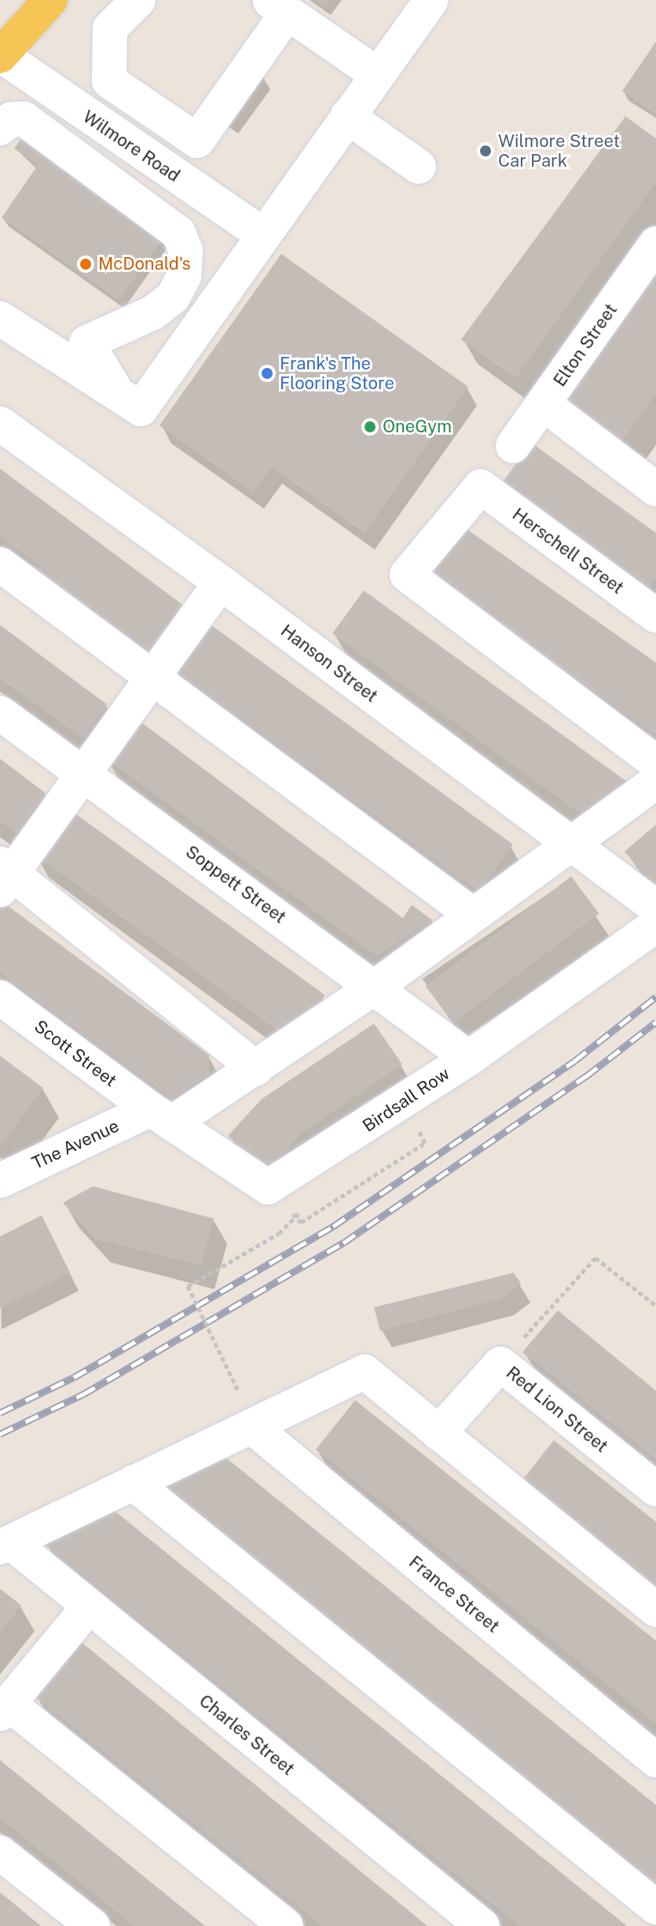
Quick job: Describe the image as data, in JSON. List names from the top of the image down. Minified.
{"streets":{"street":["Wilmore Road","Elton Street","Herschell Street","Hanson Street","Soppett Street","Scott Street","Birdsall Row","The Avenue","Red Lion Street","France Street","Charles Street"]},"crossings":[["Hanson Street","The Avenue"],["Soppett Street","Birdsall Row"],["Soppett Street","The Avenue"],["Scott Street","Birdsall Row"],["Scott Street","The Avenue"],["Birdsall Row","The Avenue"]],"places":["Wilmore Street Car Park","McDonald's","Frank's The Flooring Store","OneGym"]}
